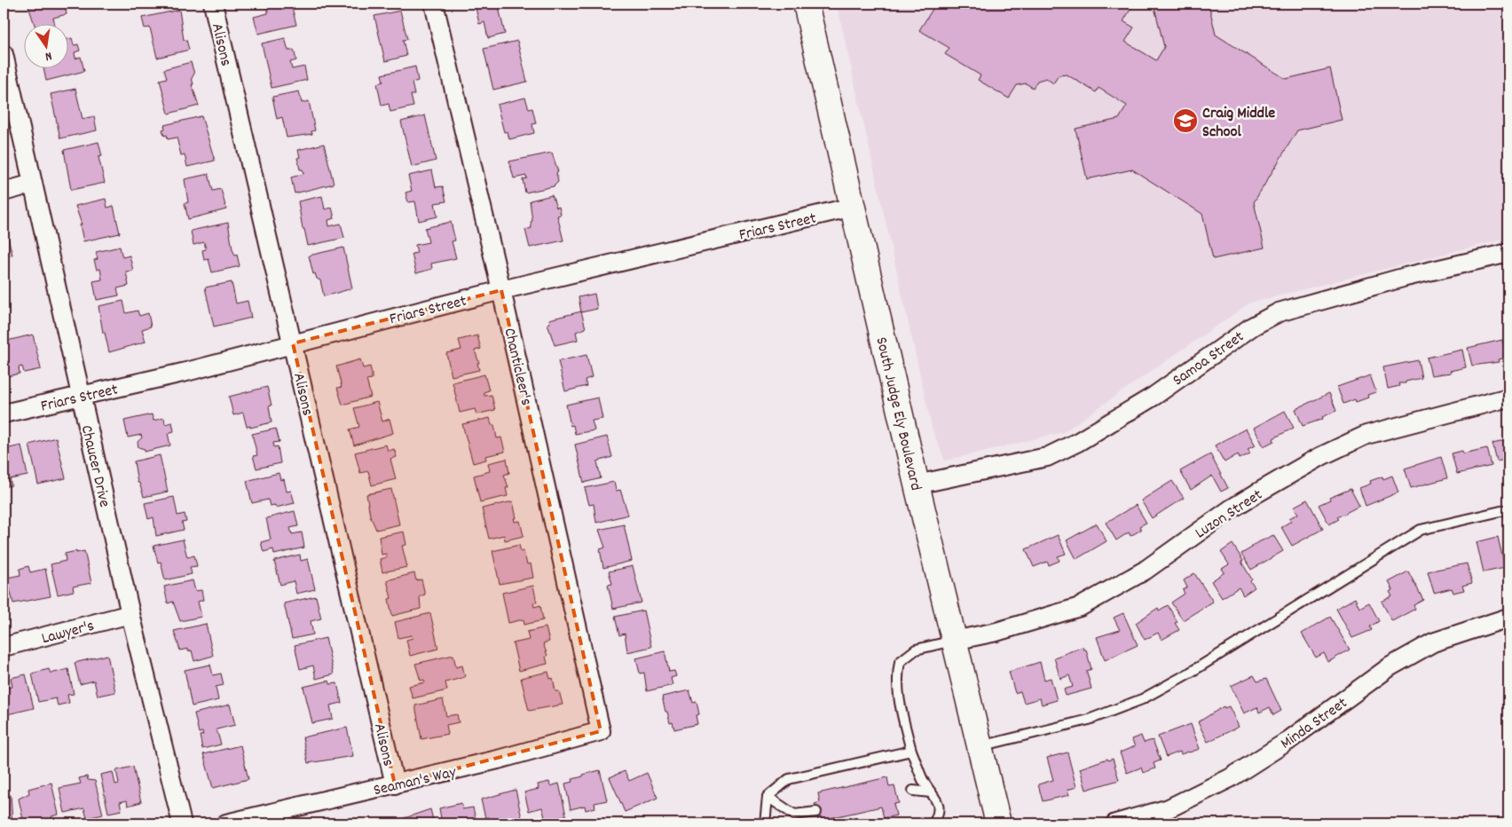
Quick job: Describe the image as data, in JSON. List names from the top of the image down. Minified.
{"streets":{"main road":["South Judge Ely Boulevard"],"street":["Alisons","Friars Street","Samoa Street","Chanticleer's","Chaucer Drive","Luzon Street","Lawyer's","Minda Street","Seaman's Way"]},"crossings":[["Alisons","Friars Street"],["Alisons","Seaman's Way"],["Friars Street","Chanticleer's"],["Friars Street","South Judge Ely Boulevard"],["Friars Street","Chaucer Drive"],["Samoa Street","South Judge Ely Boulevard"],["Chanticleer's","Seaman's Way"],["South Judge Ely Boulevard","Luzon Street"],["Chaucer Drive","Lawyer's"]],"places":{"school or university":["Craig Middle School"]},"north":"bottom"}
